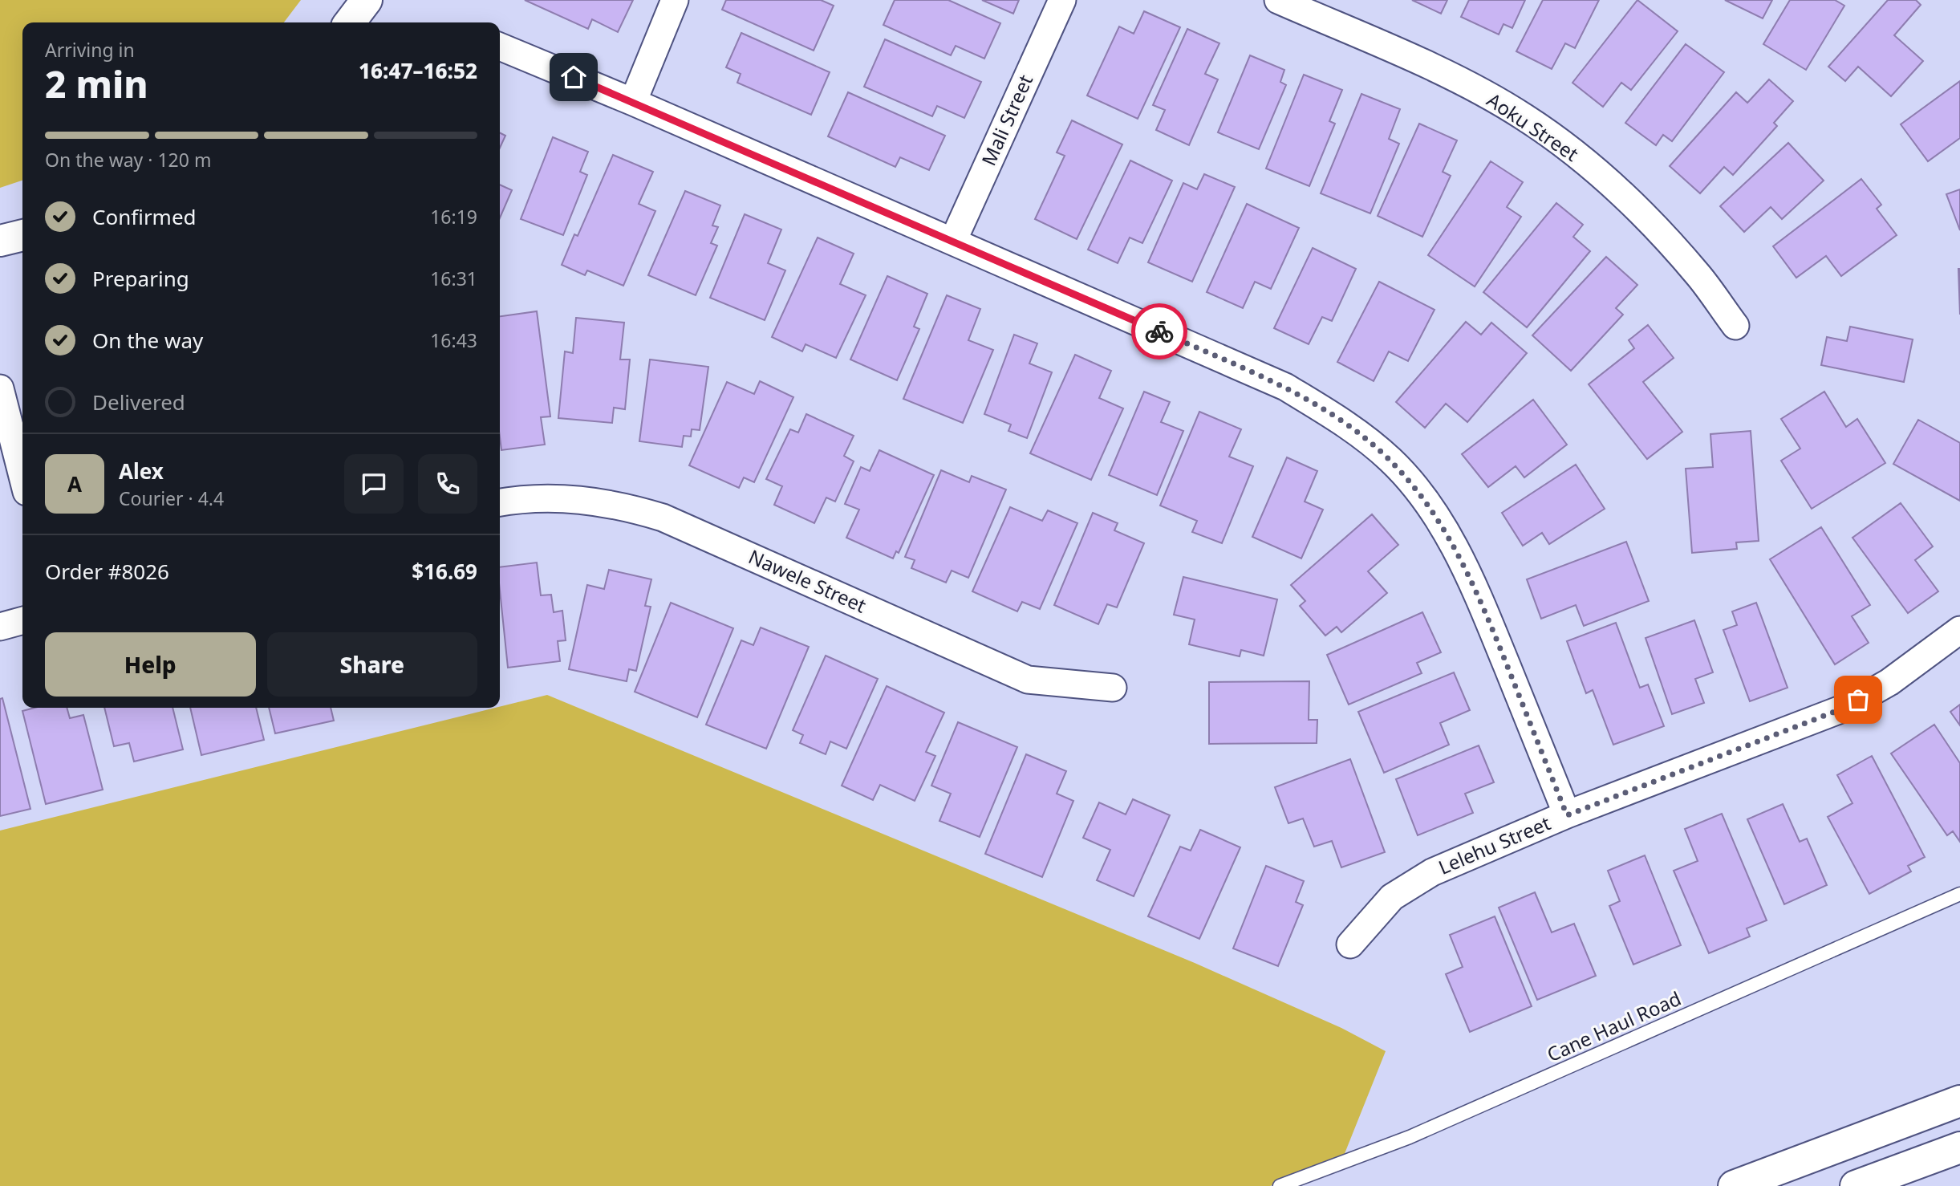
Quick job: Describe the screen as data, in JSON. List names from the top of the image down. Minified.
{"streets":{"street":["Mali Street","Aoku Street","Nawele Street","Lelehu Street"],"lane":["Cane Haul Road"]},"page":{"heading":["2 min","Arriving in","16:47–16:52"],"panel":["Alex","Courier · 4.4","Order #8026","$16.69"],"bar":"On the way · 120 m","list":[["Confirmed","16:19"],["Preparing","16:31"],["On the way","16:43"],"Delivered"],"round":"A","buttons":["Help","Share"]}}
